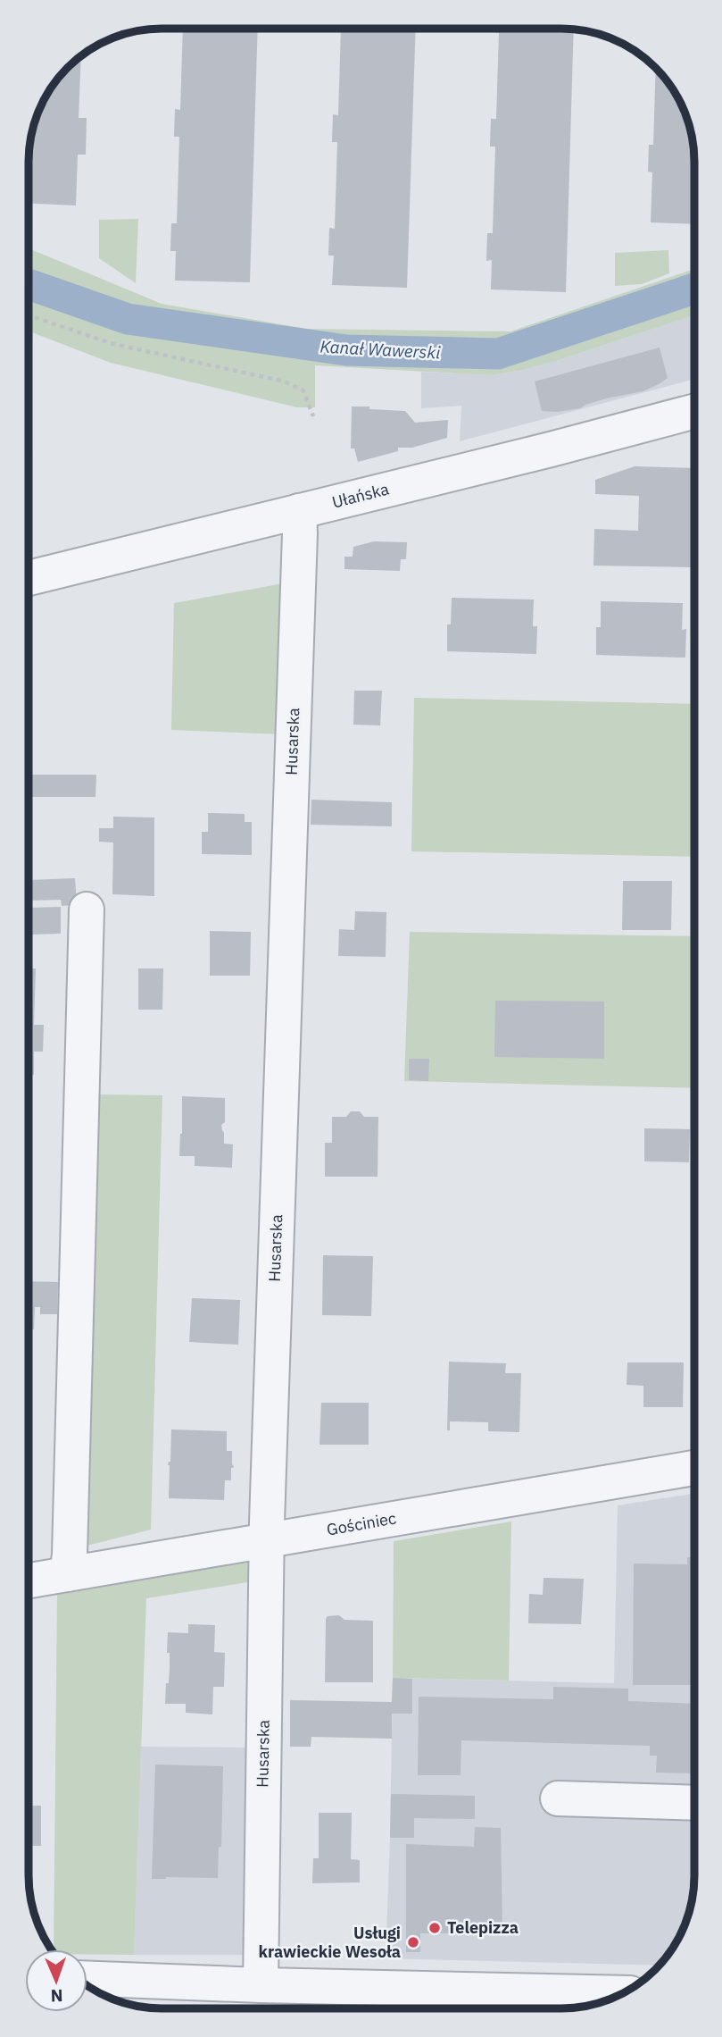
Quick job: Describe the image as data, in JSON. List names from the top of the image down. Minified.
{"streets":{"street":["Ułańska","Husarska","Gościniec"]},"crossings":[["Ułańska","Husarska"],["Husarska","Gościniec"]],"water":["Kanał Wawerski"],"places":["Telepizza","Usługi krawieckie Wesoła"],"north":"bottom"}
